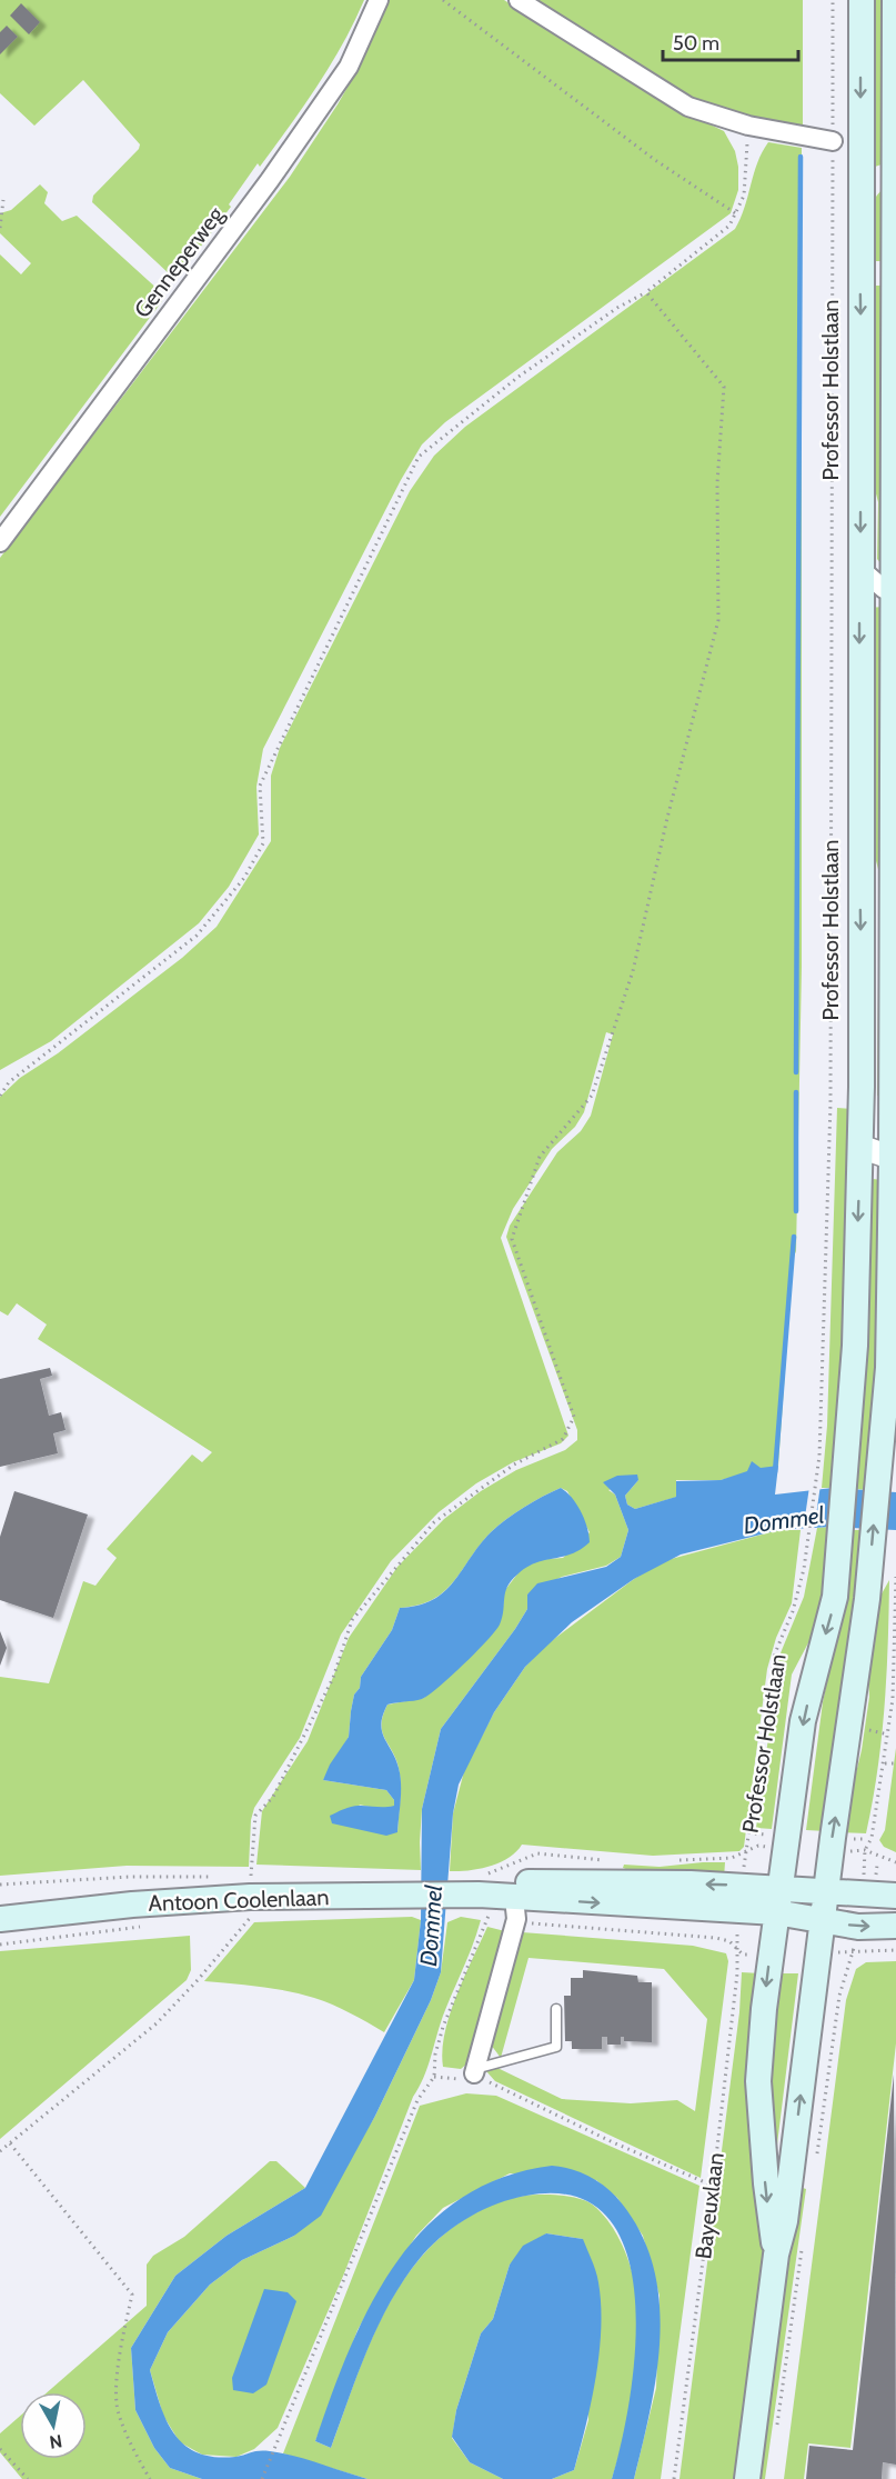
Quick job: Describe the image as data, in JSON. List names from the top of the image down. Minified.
{"streets":{"main road":["Professor Holstlaan","Antoon Coolenlaan"],"street":["Genneperweg"],"path":["Bayeuxlaan"]},"crossings":[["Professor Holstlaan","Antoon Coolenlaan"]],"water":["Dommel"],"scale_bar":"50 m","north":"bottom"}
